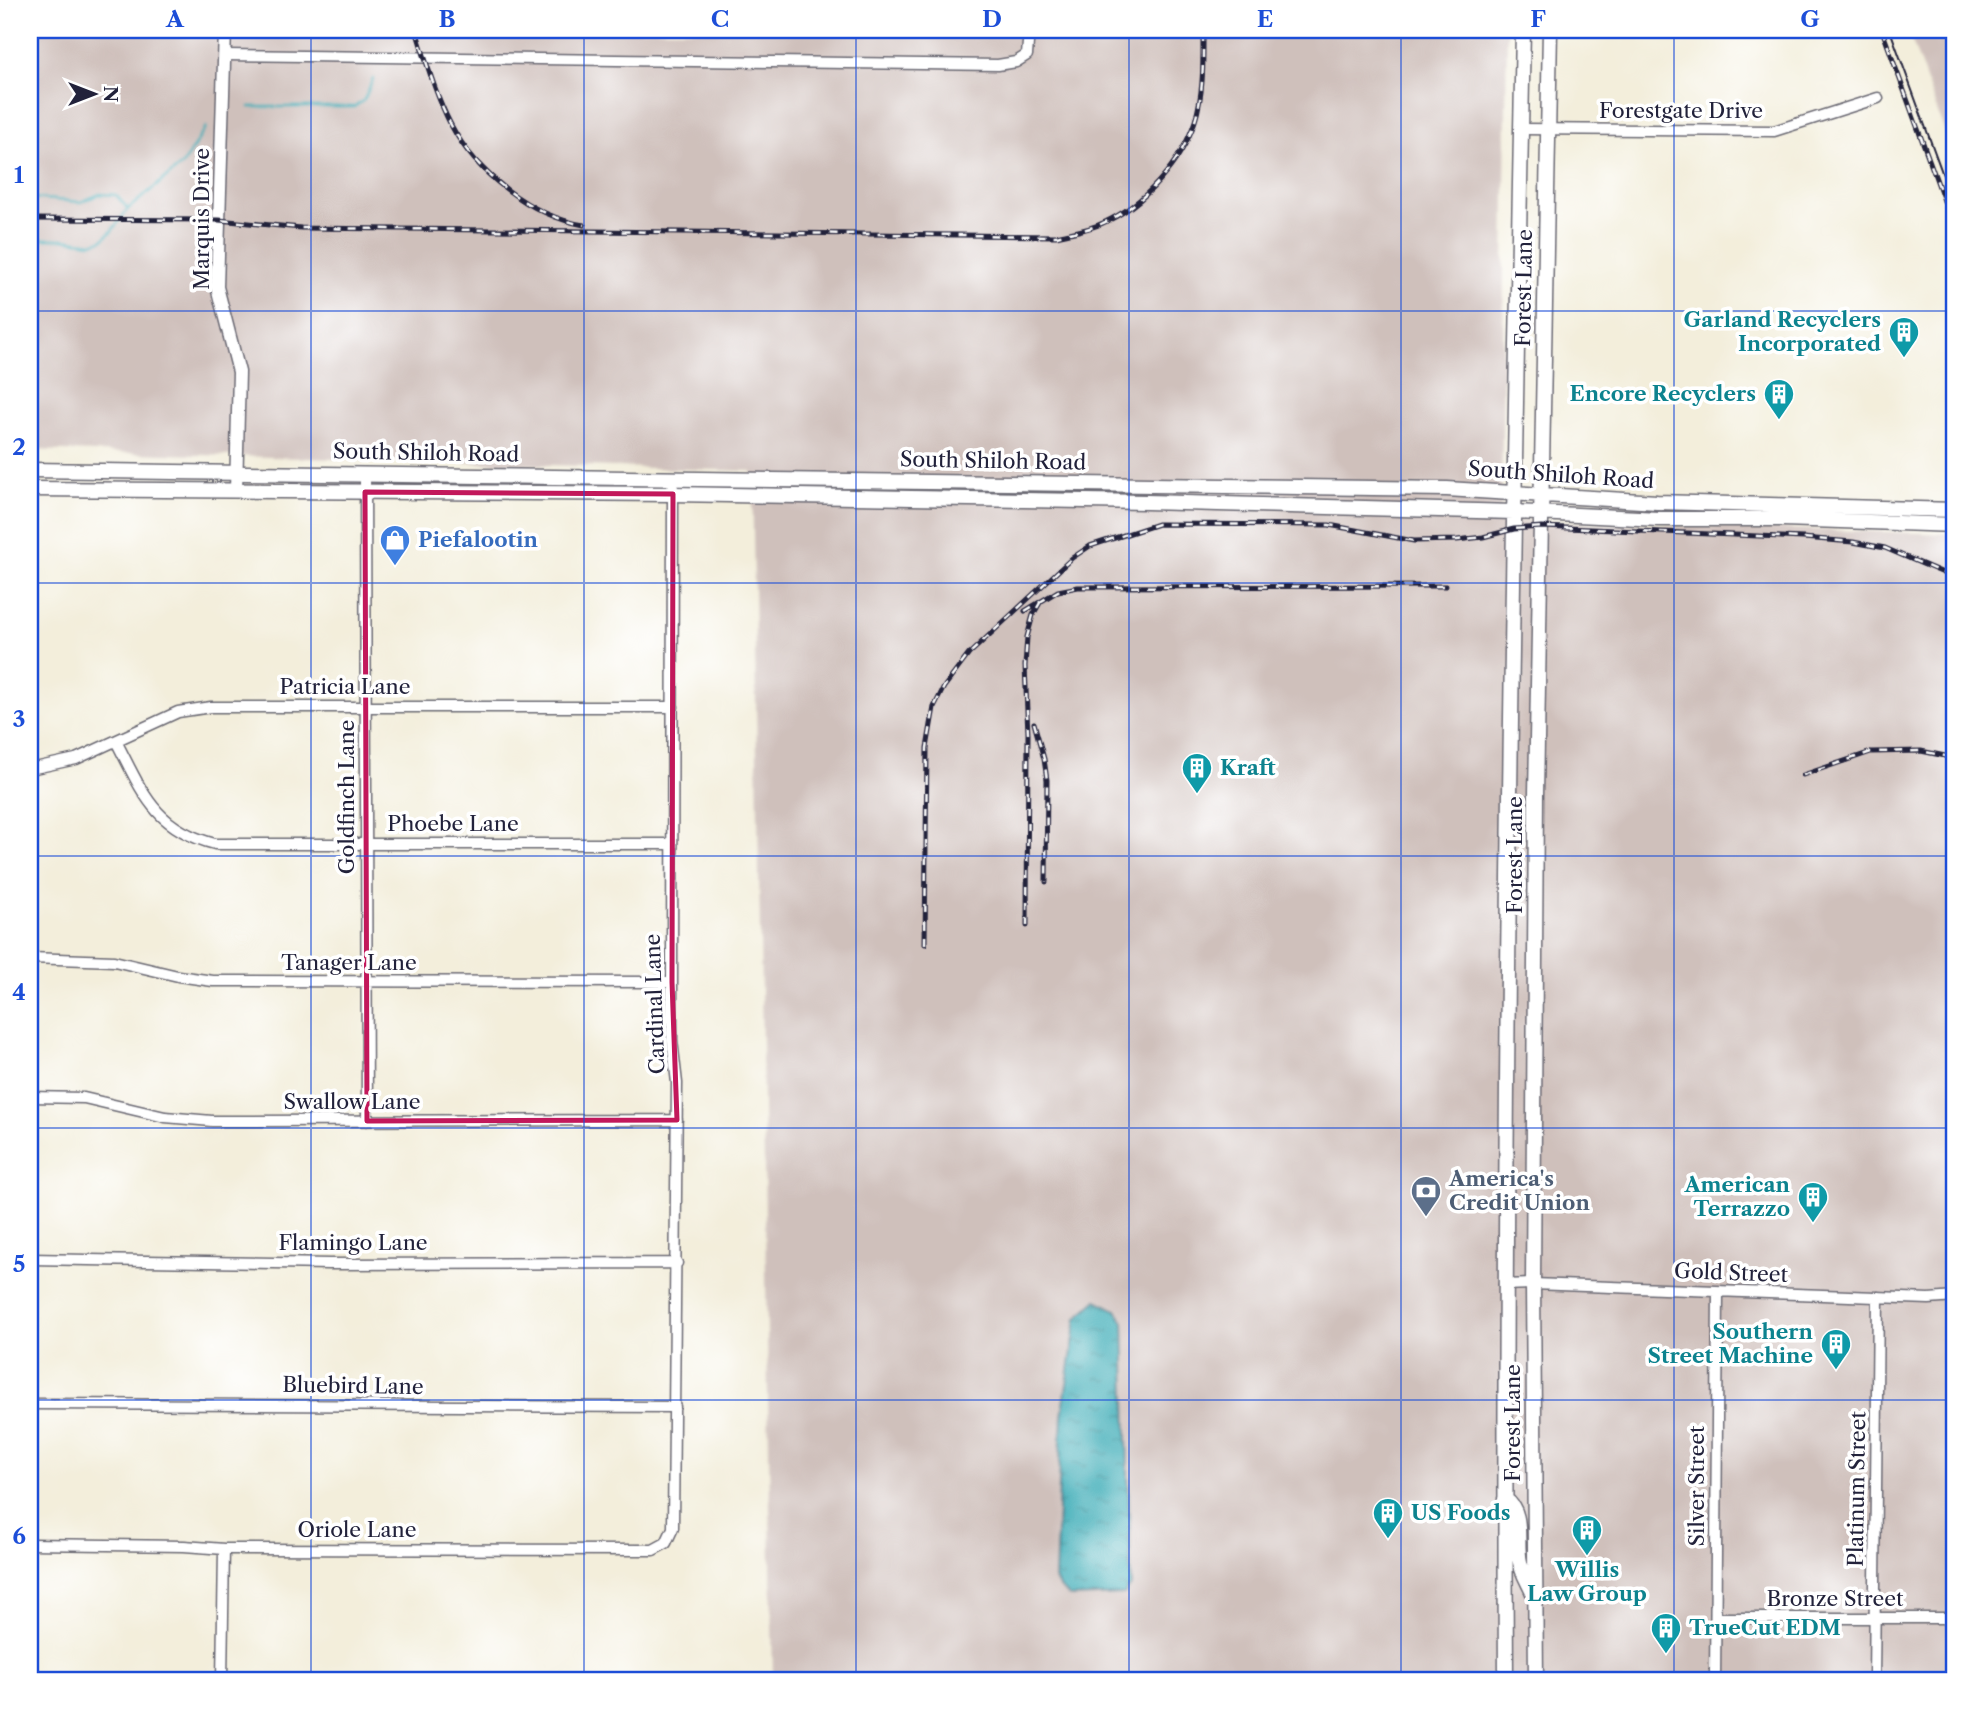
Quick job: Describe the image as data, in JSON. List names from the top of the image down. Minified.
{"streets":{"main road":["Forest Lane","South Shiloh Road"],"street":["Forestgate Drive","Marquis Drive","Patricia Lane","Goldfinch Lane","Phoebe Lane","Tanager Lane","Cardinal Lane","Swallow Lane","Flamingo Lane","Gold Street","Bluebird Lane","Silver Street","Platinum Street","Oriole Lane","Bronze Street"]},"crossings":[["Forestgate Drive","Forest Lane"],["Marquis Drive","South Shiloh Road"],["Forest Lane","South Shiloh Road"],["Forest Lane","Gold Street"],["South Shiloh Road","Goldfinch Lane"],["South Shiloh Road","Cardinal Lane"],["Patricia Lane","Goldfinch Lane"],["Patricia Lane","Phoebe Lane"],["Patricia Lane","Cardinal Lane"],["Goldfinch Lane","Phoebe Lane"],["Goldfinch Lane","Tanager Lane"],["Goldfinch Lane","Swallow Lane"],["Phoebe Lane","Cardinal Lane"],["Tanager Lane","Cardinal Lane"],["Cardinal Lane","Swallow Lane"],["Cardinal Lane","Flamingo Lane"],["Cardinal Lane","Bluebird Lane"],["Cardinal Lane","Oriole Lane"],["Gold Street","Silver Street"],["Gold Street","Platinum Street"],["Silver Street","Bronze Street"],["Platinum Street","Bronze Street"]],"places":{"building":["Garland Recyclers Incorporated","Encore Recyclers","Kraft","American Terrazzo","Southern Street Machine","US Foods","Willis Law Group","TrueCut EDM"],"shop":["Piefalootin"],"bank":["America's Credit Union"]},"north":"right","grid":{"columns":["A","B","C","D","E","F","G"],"rows":["1","2","3","4","5","6"]}}
